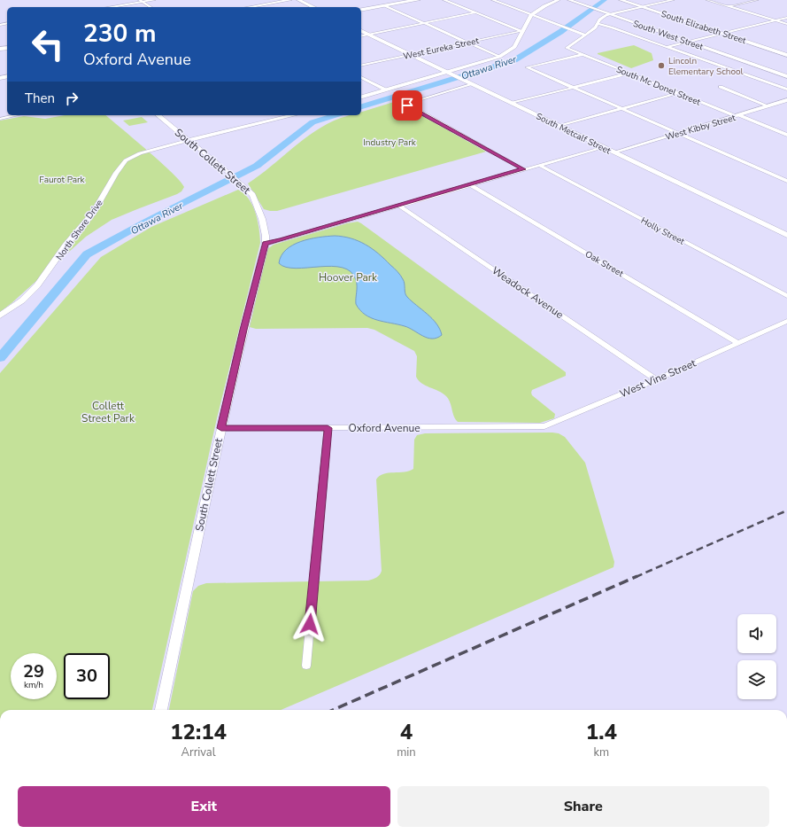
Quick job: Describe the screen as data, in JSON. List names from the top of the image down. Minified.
{"streets":{"main road":["South Metcalf Street"],"street":["South Elizabeth Street","South West Street","West Eureka Street","South Mc Donel Street","West Kibby Street","South Collett Street","North Shore Drive","Holly Street","Oak Street","Weadock Avenue","West Vine Street","Oxford Avenue"]},"crossings":[["West Eureka Street","South Metcalf Street"],["South Mc Donel Street","West Kibby Street"],["West Kibby Street","South Metcalf Street"],["South Collett Street","North Shore Drive"],["South Collett Street","Oxford Avenue"],["Oak Street","West Vine Street"],["Weadock Avenue","West Vine Street"],["West Vine Street","Oxford Avenue"]],"water":["Ottawa River"],"parks":["Industry Park","Faurot Park","Hoover Park","Collett Street Park"],"places":["Lincoln Elementary School"],"page":{"turn":["230 m","Oxford Avenue"],"then":"Then","speed":"29 km/h","limit":"30","eta":["12:14","Arrival","4","min","1.4","km"],"buttons":["Exit","Share"]}}
